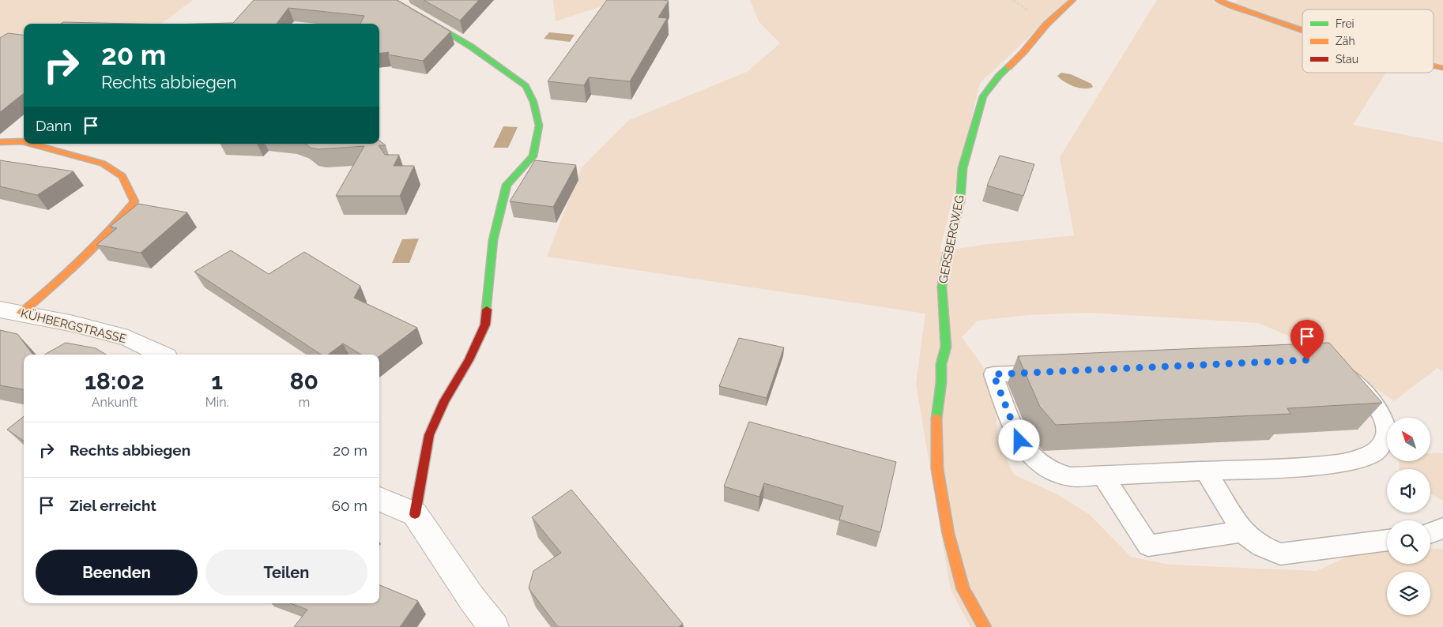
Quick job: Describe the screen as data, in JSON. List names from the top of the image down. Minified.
{"streets":{"street":["GERSBERGWEG","KÜHBERGSTRASSE"]},"legend":["Frei","Zäh","Stau"],"north":"top left","page":{"turn":["20 m","Rechts abbiegen"],"then":"Dann","eta":["18:02","Ankunft","1","Min.","80","m"],"list":[{"name":"Rechts abbiegen","value":"20 m"},{"name":"Ziel erreicht","value":"60 m"}],"buttons":["Beenden","Teilen"]}}
